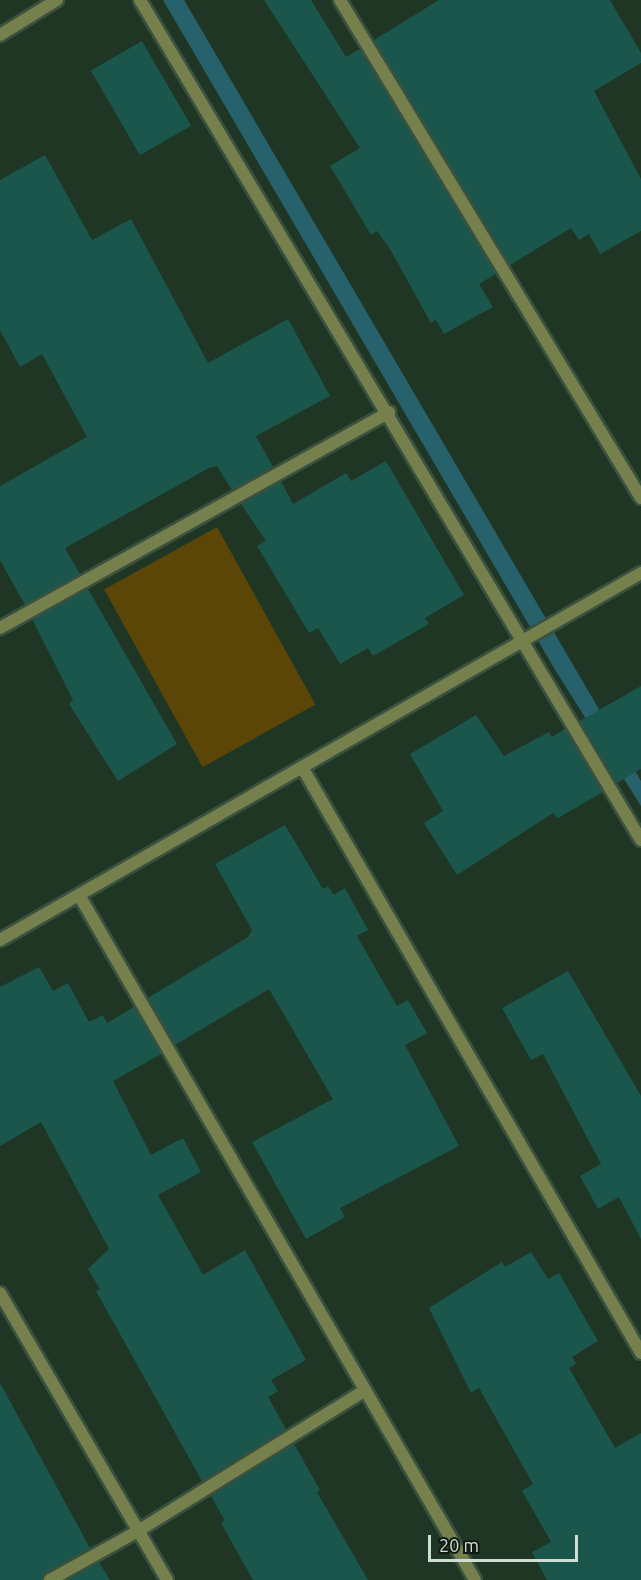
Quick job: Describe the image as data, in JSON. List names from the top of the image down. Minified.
{"scale_bar":"20 m"}
